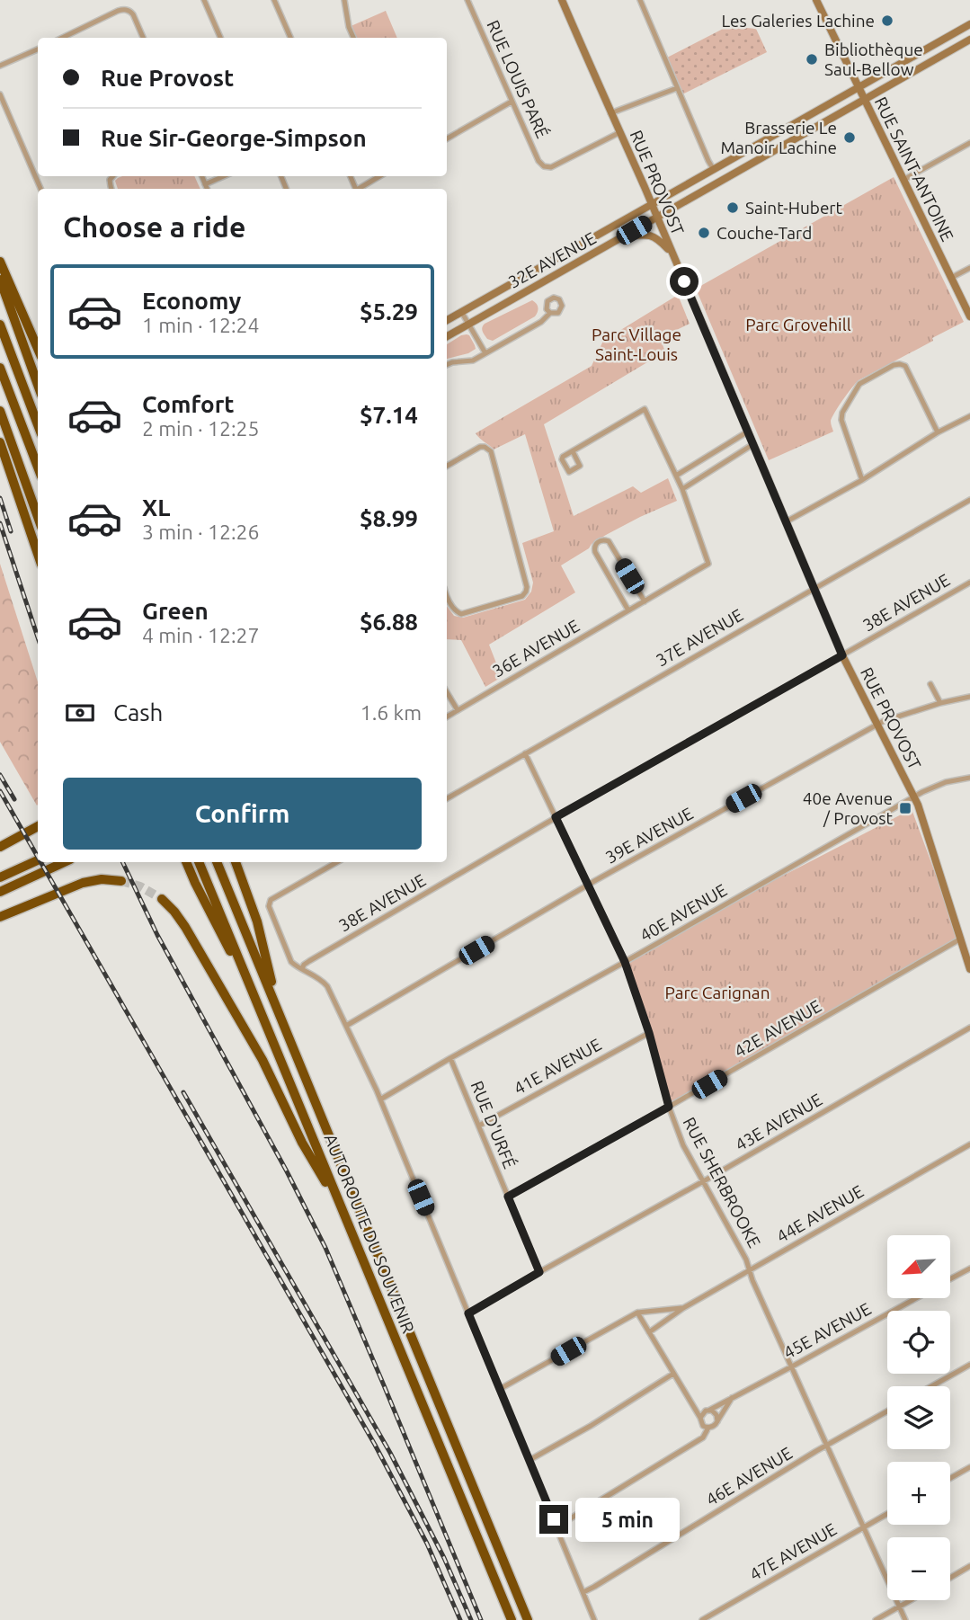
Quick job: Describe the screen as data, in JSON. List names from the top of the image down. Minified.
{"streets":{"highway":["AUTOROUTE DU SOUVENIR"],"street":["RUE LOUIS PARÉ","RUE SAINT-ANTOINE","RUE PROVOST","32E AVENUE","38E AVENUE","37E AVENUE","36E AVENUE","39E AVENUE","40E AVENUE","42E AVENUE","41E AVENUE","43E AVENUE","RUE D'URFÉ","RUE SHERBROOKE","44E AVENUE","45E AVENUE","46E AVENUE","47E AVENUE"]},"crossings":[["RUE LOUIS PARÉ","RUE PROVOST"],["RUE SAINT-ANTOINE","32E AVENUE"],["RUE PROVOST","32E AVENUE"],["RUE PROVOST","38E AVENUE"],["RUE PROVOST","37E AVENUE"],["RUE PROVOST","39E AVENUE"],["RUE PROVOST","40E AVENUE"],["RUE PROVOST","42E AVENUE"],["38E AVENUE","RUE SHERBROOKE"],["37E AVENUE","RUE SHERBROOKE"],["39E AVENUE","RUE SHERBROOKE"],["40E AVENUE","RUE D'URFÉ"],["40E AVENUE","RUE SHERBROOKE"],["42E AVENUE","RUE D'URFÉ"],["42E AVENUE","RUE SHERBROOKE"],["41E AVENUE","RUE D'URFÉ"],["41E AVENUE","RUE SHERBROOKE"],["43E AVENUE","RUE D'URFÉ"],["43E AVENUE","RUE SHERBROOKE"],["RUE SHERBROOKE","44E AVENUE"],["RUE SHERBROOKE","45E AVENUE"],["RUE SHERBROOKE","46E AVENUE"],["RUE SHERBROOKE","47E AVENUE"]],"parks":["Parc Grovehill","Parc Village Saint-Louis","Parc Carignan"],"places":{"other":["Les Galeries Lachine","Bibliothèque Saul-Bellow","Brasserie Le Manoir Lachine","Saint-Hubert","Couche-Tard"],"transit":["40e Avenue / Provost"]},"north":"bottom left","page":{"banner":["Rue Provost","Rue Sir-George-Simpson"],"heading":"Choose a ride","list":[{"name":"Economy","note":"1 min · 12:24","value":"$5.29"},{"name":"Comfort","note":"2 min · 12:25","value":"$7.14"},{"name":"XL","note":"3 min · 12:26","value":"$8.99"},{"name":"Green","note":"4 min · 12:27","value":"$6.88"}],"pay":["Cash","1.6 km"],"buttons":"Confirm","map_buttons":["+","−"],"bubble":"5 min"}}
